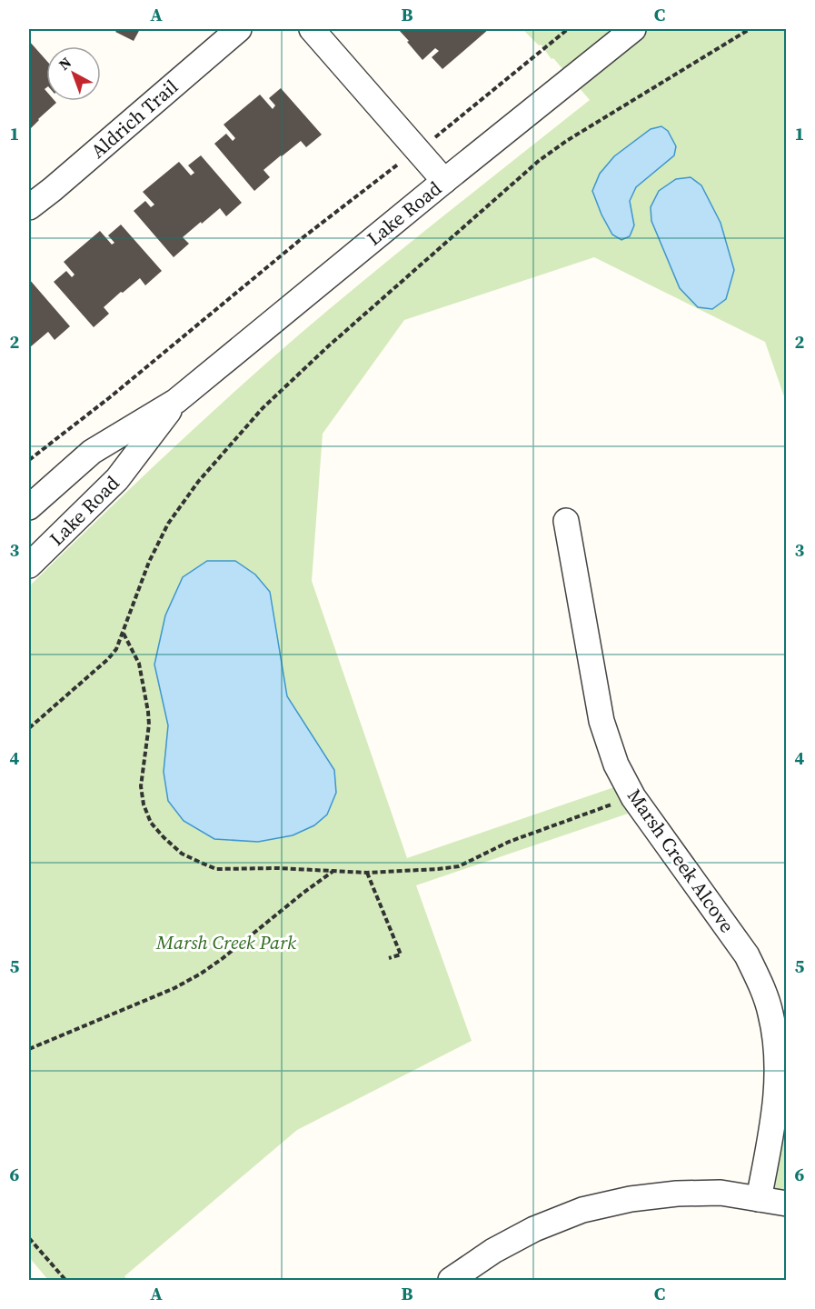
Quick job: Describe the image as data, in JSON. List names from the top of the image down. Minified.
{"streets":{"street":["Aldrich Trail","Lake Road","Marsh Creek Alcove"]},"parks":["Marsh Creek Park"],"north":"top left","grid":{"columns":["A","B","C"],"rows":["1","2","3","4","5","6"]}}
